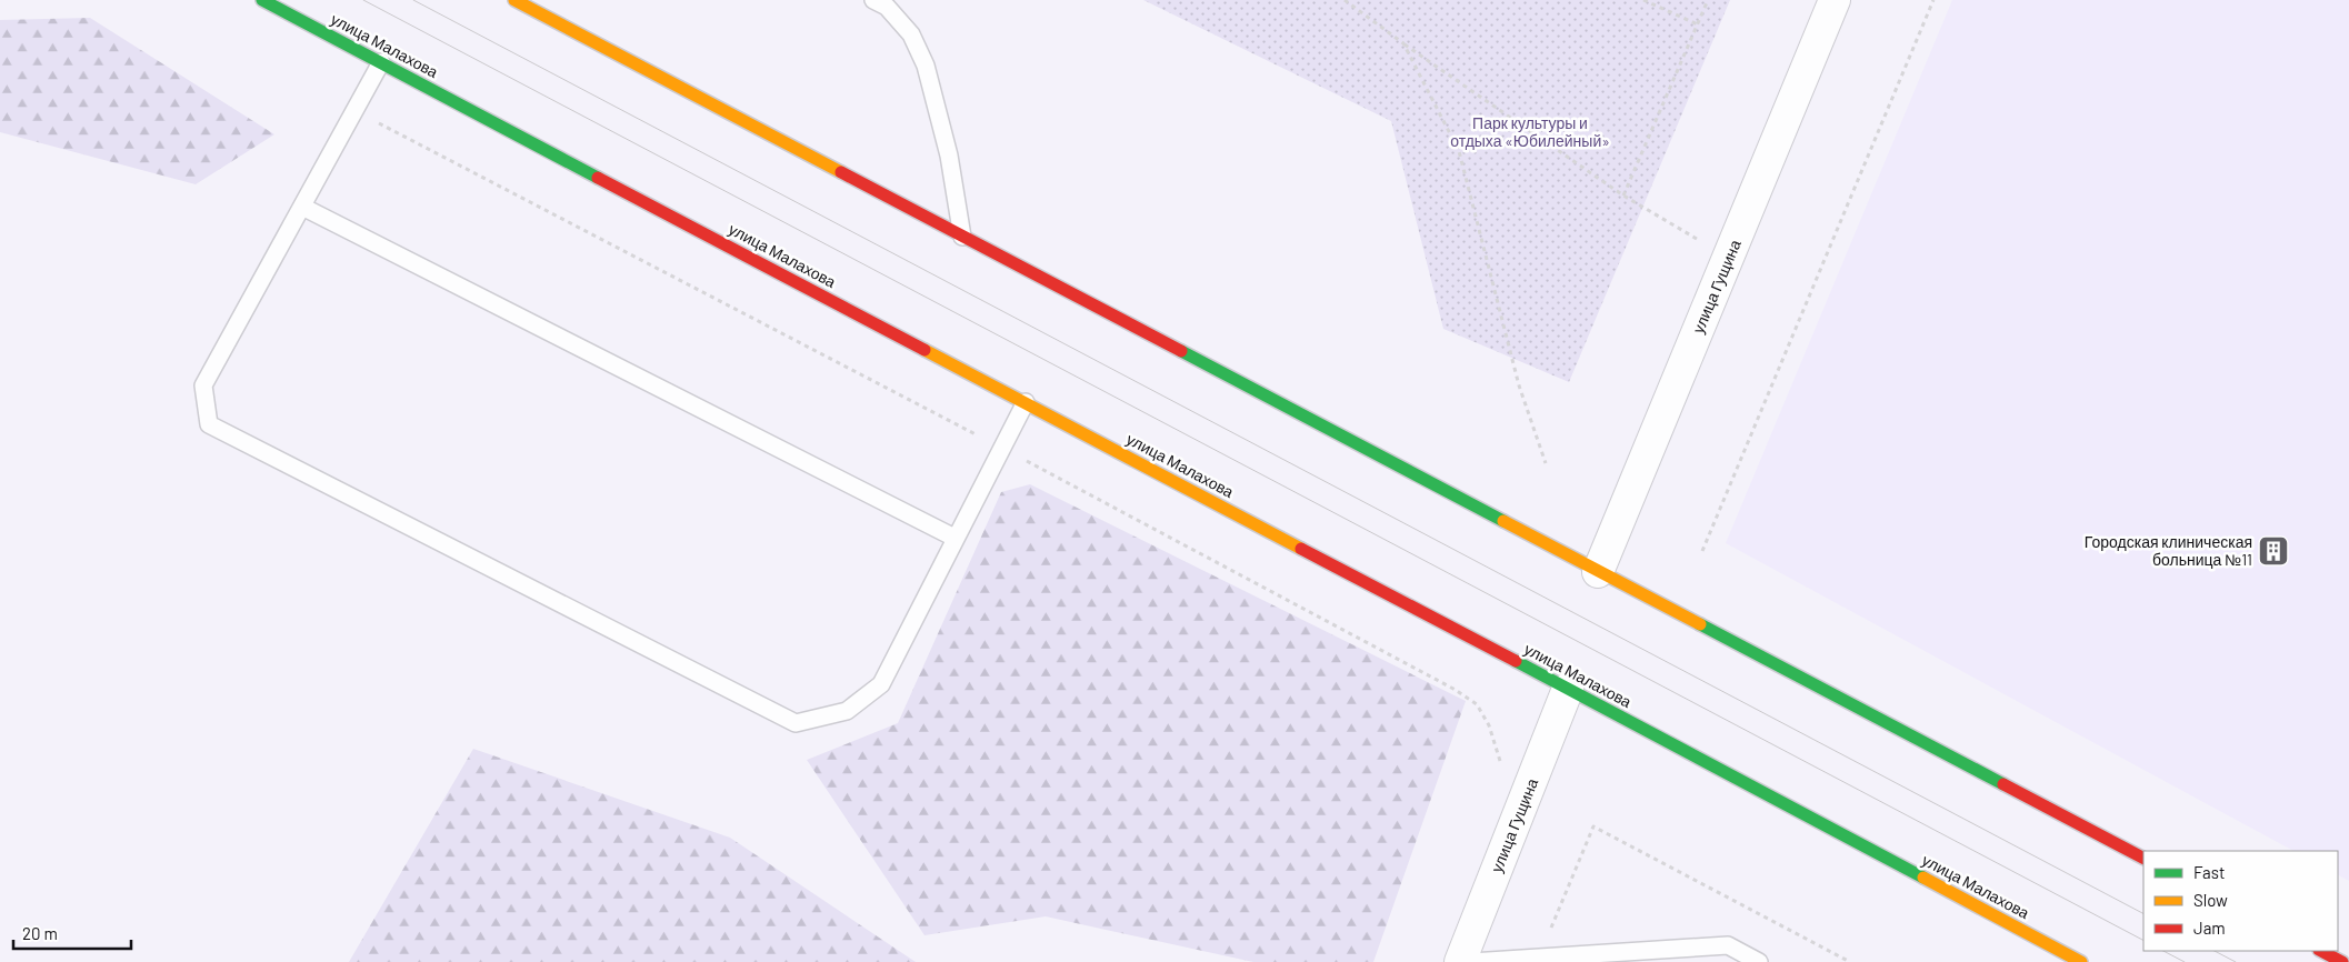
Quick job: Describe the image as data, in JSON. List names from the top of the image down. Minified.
{"streets":{"main road":["улица Малахова"],"street":["улица Гущина"]},"crossings":[["улица Малахова","улица Гущина"]],"parks":["Парк культуры и отдыха «Юбилейный»"],"places":{"building":["Городская клиническая больница №11"]},"legend":["Fast","Slow","Jam"],"scale_bar":"20 m"}
